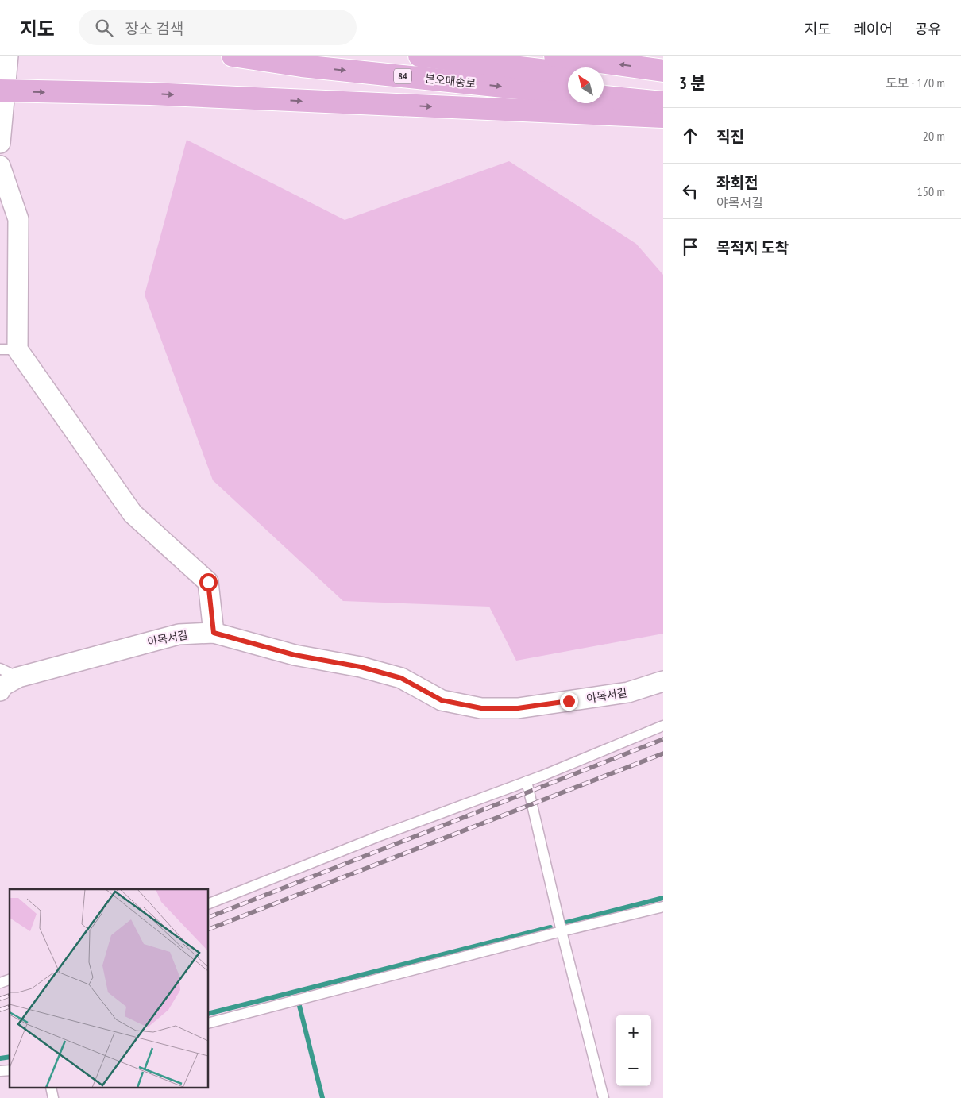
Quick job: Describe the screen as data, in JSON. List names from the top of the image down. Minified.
{"streets":{"main road":["84","본오매송로"],"street":["야목서길"]},"north":"top left","page":{"header":"지도","search":"장소 검색","nav":["지도","레이어","공유"],"heading":["3 분","도보 · 170 m"],"list":[["직진","20 m"],["좌회전","야목서길","150 m"],"목적지 도착"],"map_buttons":["+","−"]}}
